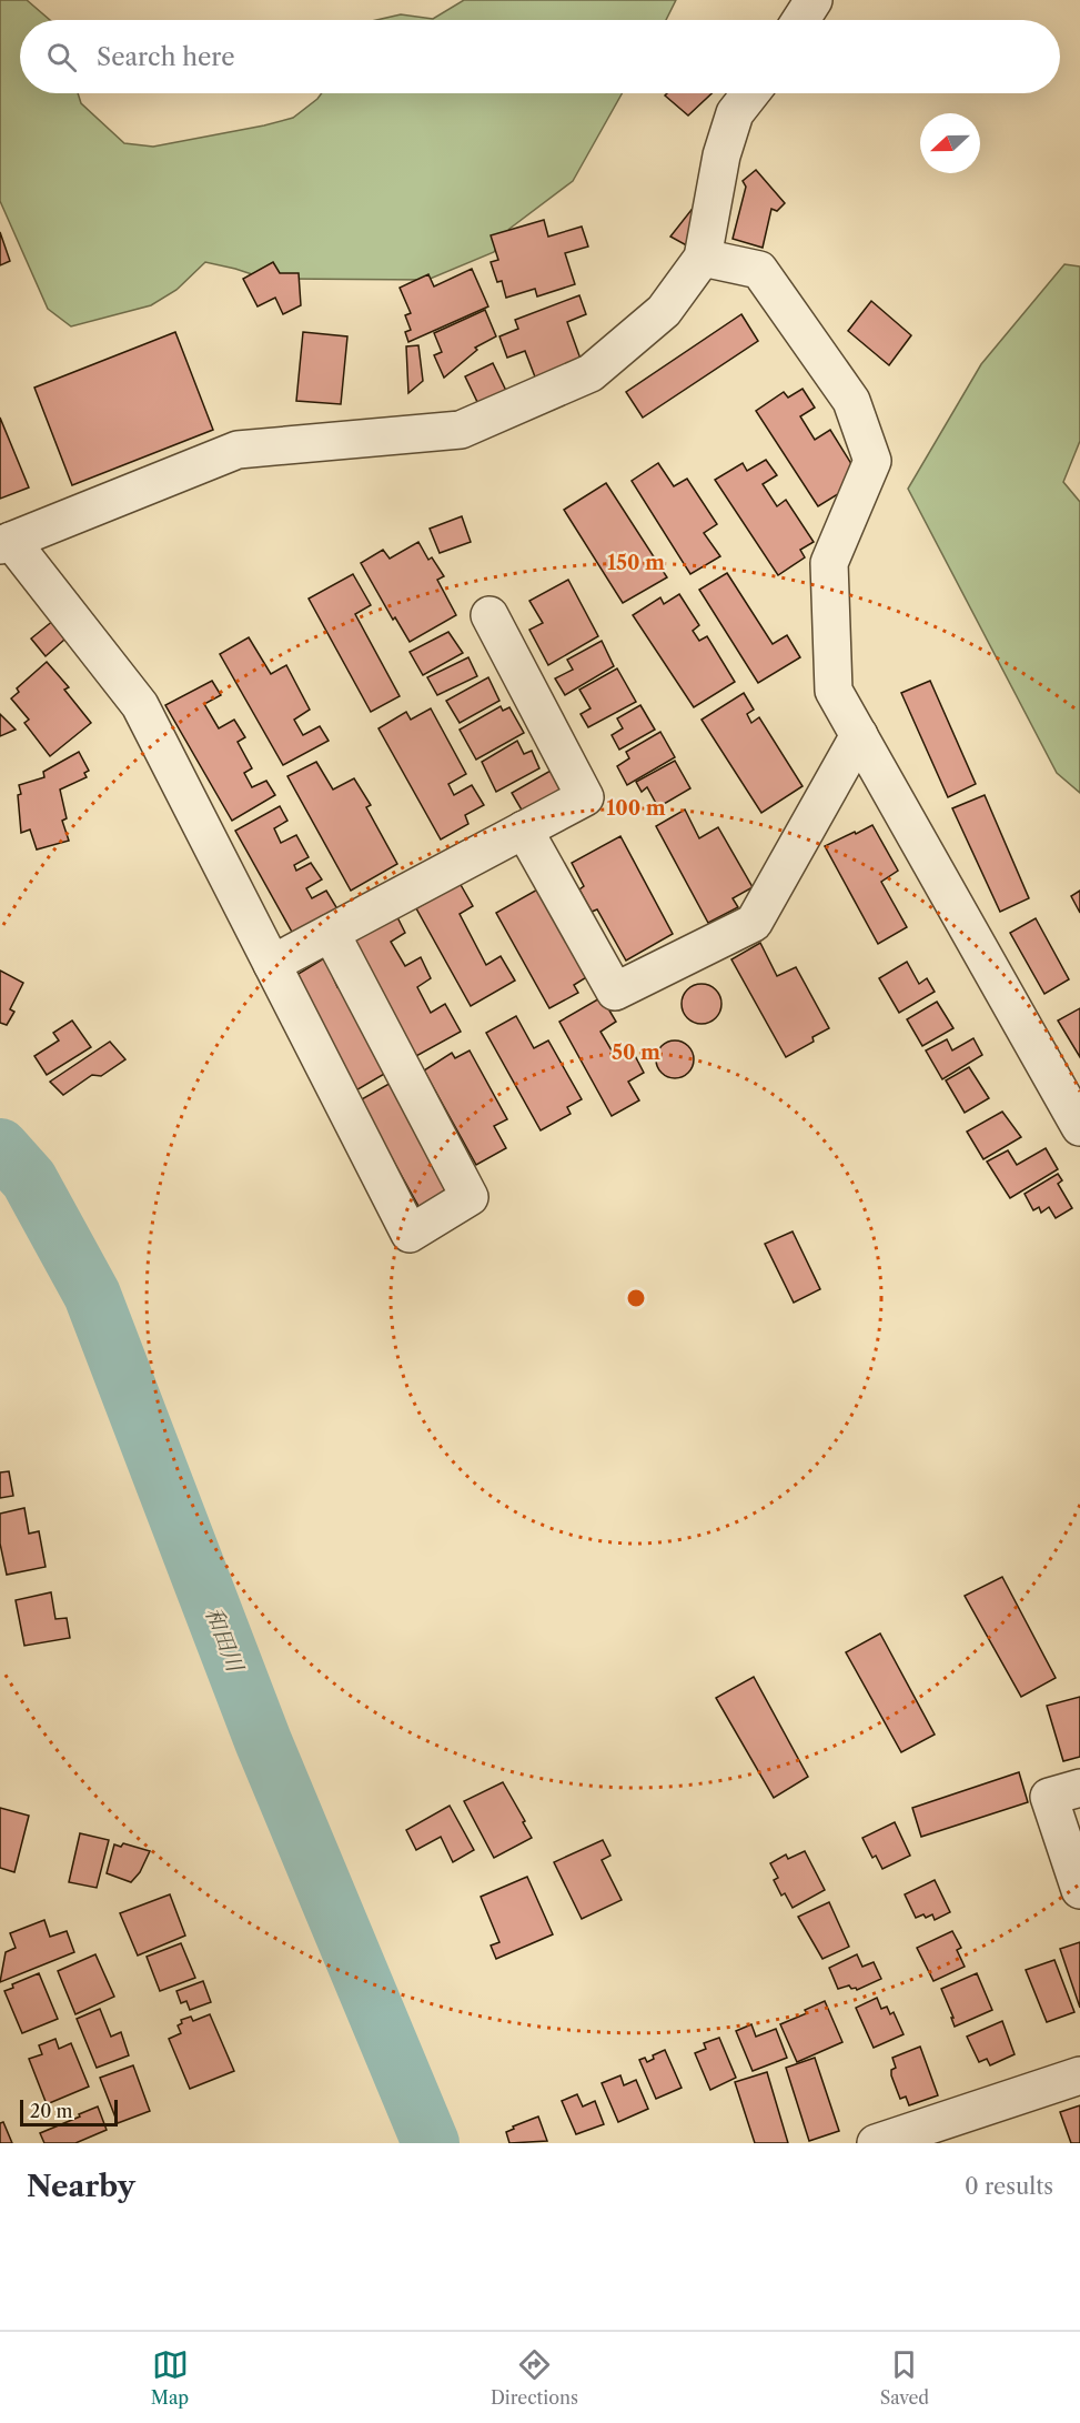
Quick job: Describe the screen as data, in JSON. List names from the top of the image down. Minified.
{"water":["和田川"],"scale_bar":"20 m","north":"left","page":{"search":"Search here","scale":"20 m","heading":["Nearby","0 results"],"nav":["Map","Directions","Saved"]},"rings":["150 m","100 m","50 m"]}
